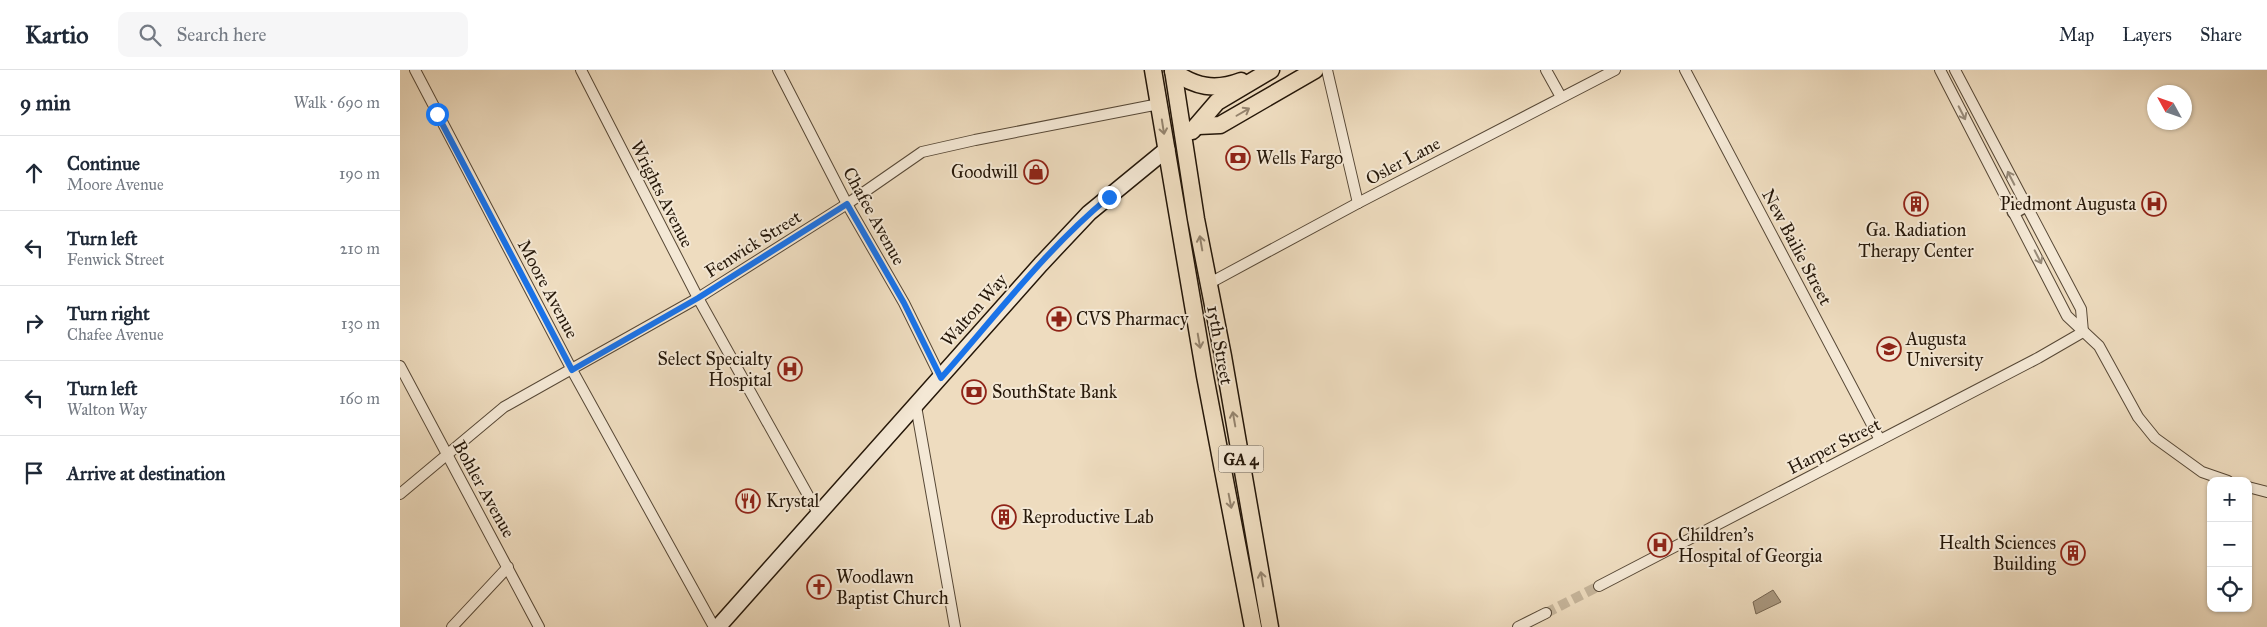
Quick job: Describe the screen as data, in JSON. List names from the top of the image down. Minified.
{"streets":{"main road":["Walton Way","15th Street","GA 4"],"street":["Osler Lane","Wrights Avenue","Chafee Avenue","Fenwick Street","New Bailie Street","Moore Avenue","Harper Street","Bohler Avenue"]},"crossings":[["Osler Lane","15th Street"],["Wrights Avenue","Fenwick Street"],["Wrights Avenue","Walton Way"],["Chafee Avenue","Fenwick Street"],["Chafee Avenue","Walton Way"],["Fenwick Street","Moore Avenue"],["Fenwick Street","15th Street"],["Fenwick Street","Bohler Avenue"],["New Bailie Street","Harper Street"],["Walton Way","15th Street"]],"places":{"bank":["Wells Fargo","SouthState Bank"],"shop":["Goodwill"],"building":["Ga. Radiation Therapy Center","Reproductive Lab","Health Sciences Building"],"hospital":["Piedmont Augusta","Select Specialty Hospital","Children's Hospital of Georgia"],"pharmacy":["CVS Pharmacy"],"school or university":["Augusta University"],"restaurant":["Krystal"],"church":["Woodlawn Baptist Church"]},"north":"top left","page":{"header":"Kartio","search":"Search here","nav":["Map","Layers","Share"],"heading":["9 min","Walk · 690 m"],"list":[["Continue","Moore Avenue","190 m"],["Turn left","Fenwick Street","210 m"],["Turn right","Chafee Avenue","130 m"],["Turn left","Walton Way","160 m"],"Arrive at destination"],"map_buttons":["+","−"]}}
